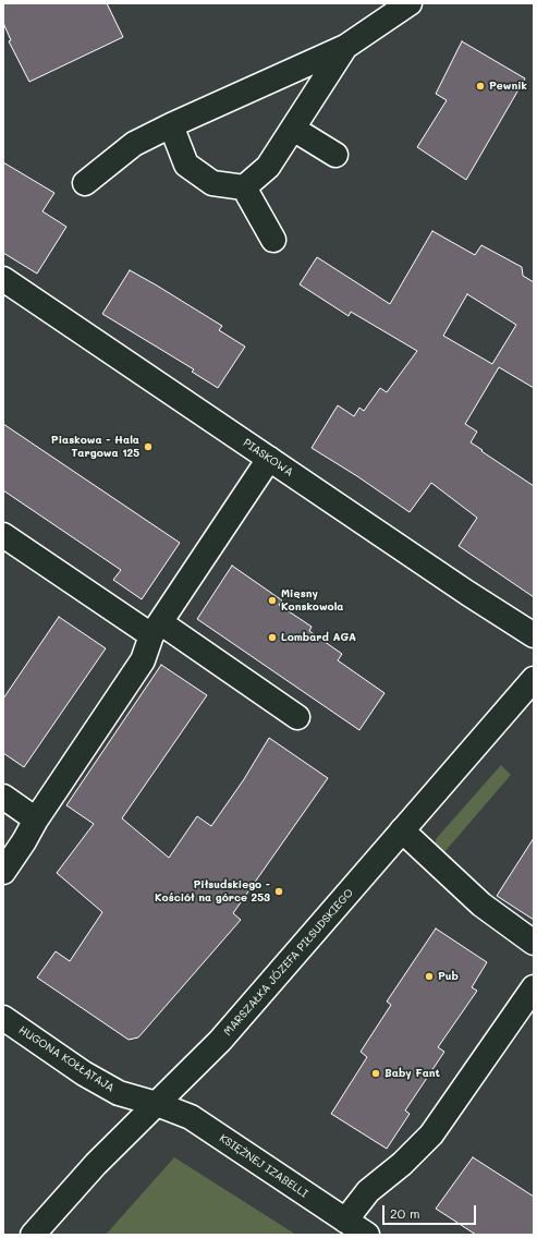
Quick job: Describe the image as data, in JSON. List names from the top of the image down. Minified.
{"streets":{"main road":["PIASKOWA","MARSZAŁKA JÓZEFA PIŁSUDSKIEGO","HUGONA KOŁŁĄTAJA","KSIĘŻNEJ IZABELLI"]},"crossings":[["MARSZAŁKA JÓZEFA PIŁSUDSKIEGO","HUGONA KOŁŁĄTAJA"],["MARSZAŁKA JÓZEFA PIŁSUDSKIEGO","KSIĘŻNEJ IZABELLI"],["HUGONA KOŁŁĄTAJA","KSIĘŻNEJ IZABELLI"]],"places":["Pewnik","Piaskowa - Hala Targowa 125","Mięsny Konskowola","Lombard AGA","Piłsudskiego - Kościół na górce 253","Pub","Baby Fant"],"scale_bar":"20 m"}
